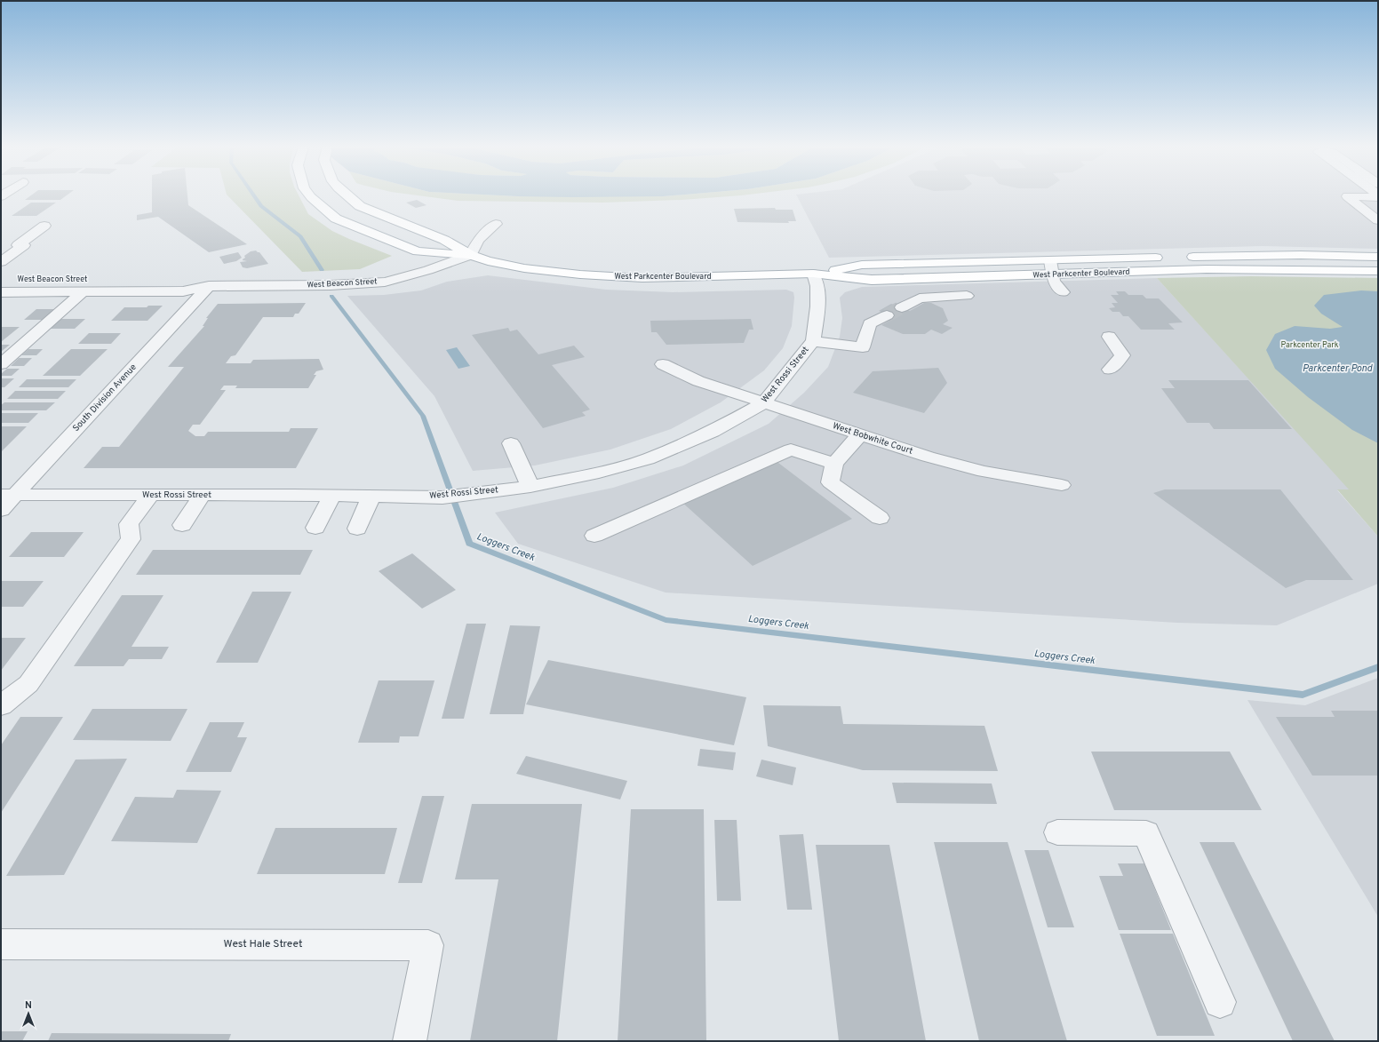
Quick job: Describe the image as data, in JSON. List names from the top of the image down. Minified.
{"streets":{"main road":["West Parkcenter Boulevard"],"street":["West Beacon Street","West Rossi Street","South Division Avenue","West Bobwhite Court","West Hale Street"]},"crossings":[["West Parkcenter Boulevard","West Beacon Street"],["West Parkcenter Boulevard","West Rossi Street"],["West Beacon Street","South Division Avenue"],["West Rossi Street","South Division Avenue"],["West Rossi Street","West Bobwhite Court"]],"water":["Parkcenter Pond","Loggers Creek"],"parks":["Parkcenter Park"],"north":"top"}
